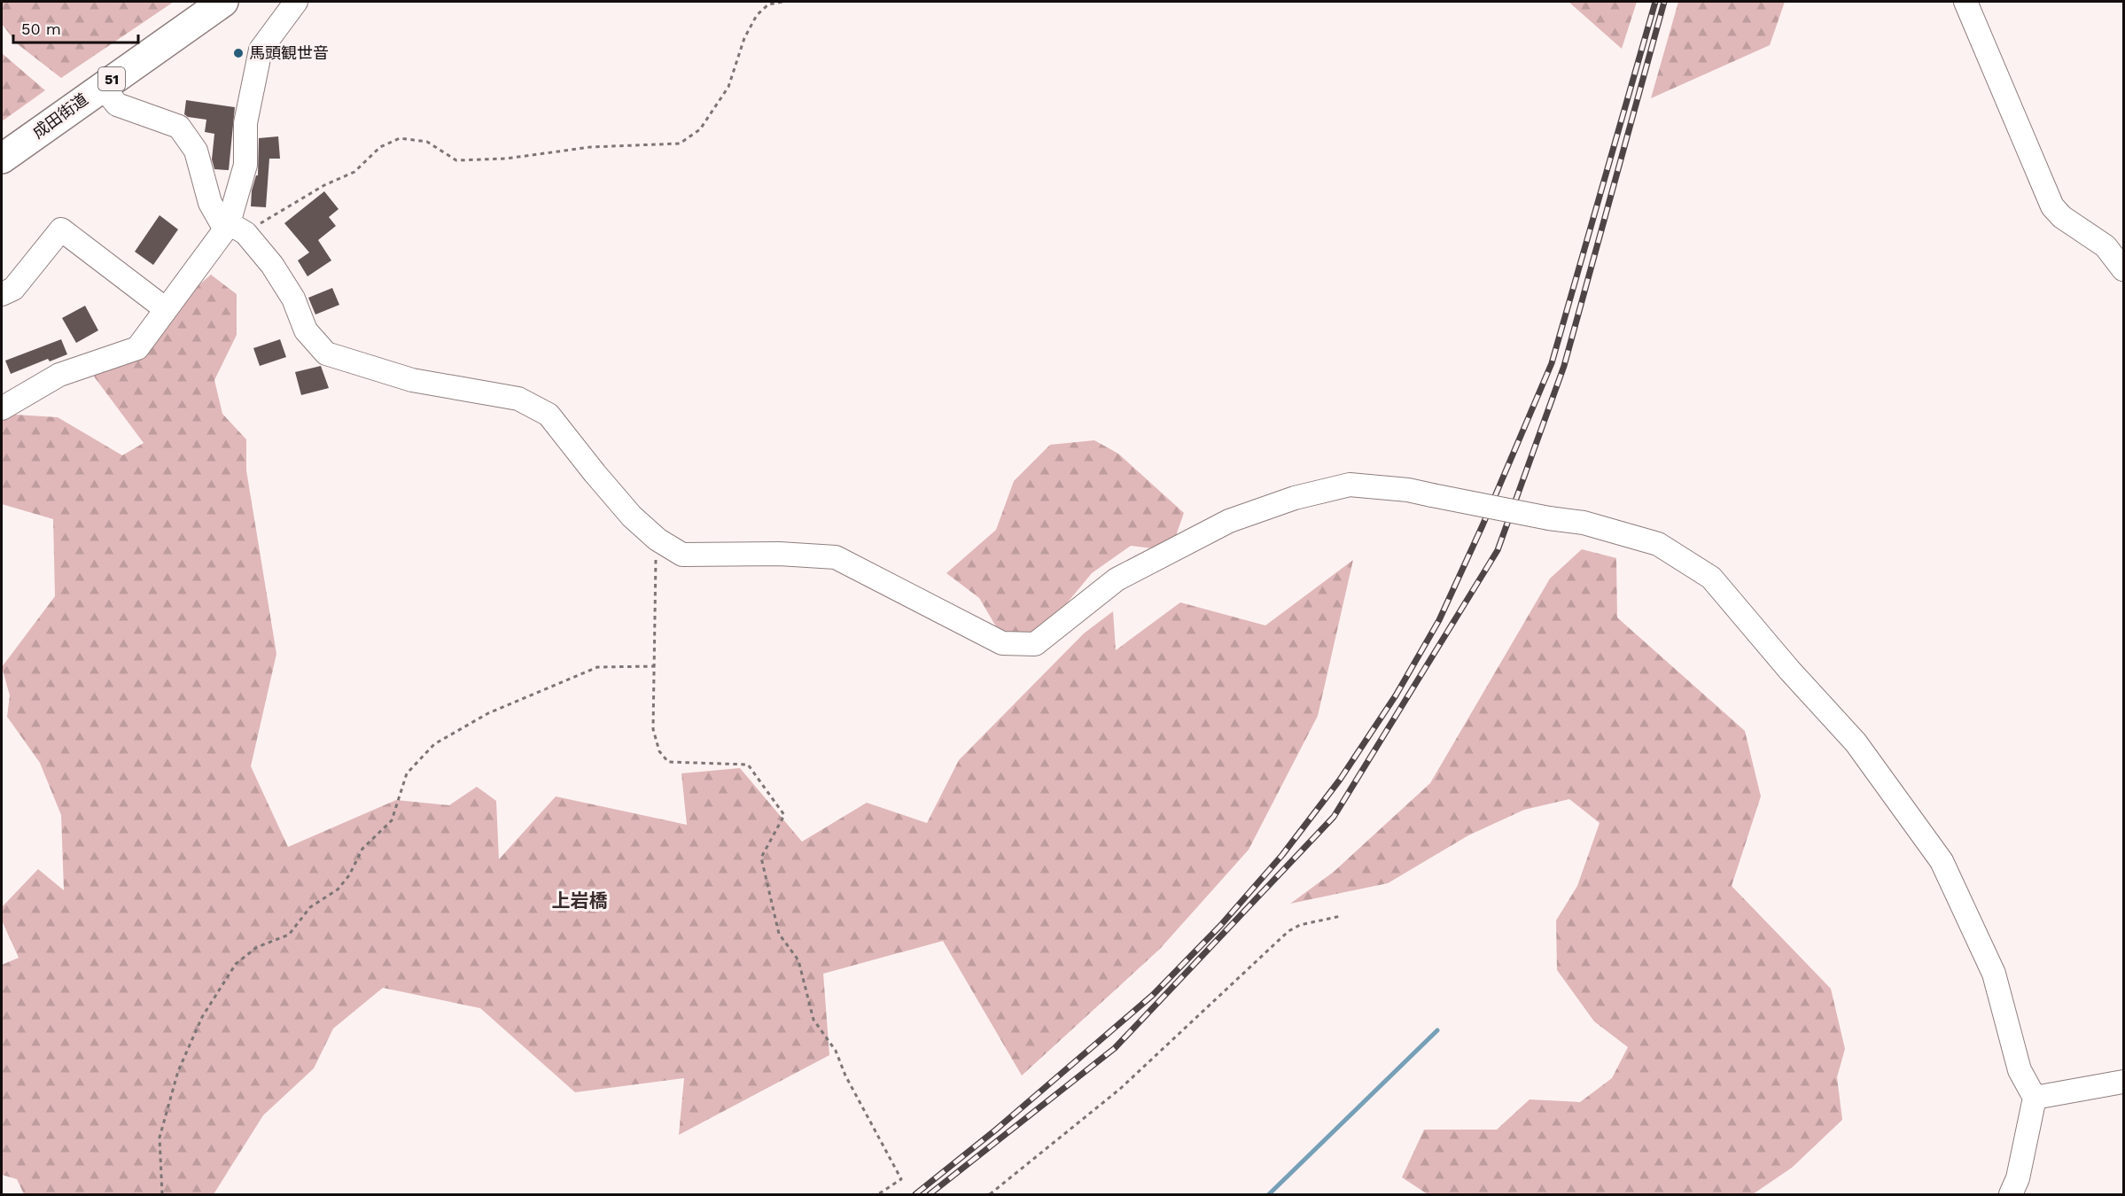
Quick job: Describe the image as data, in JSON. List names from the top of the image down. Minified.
{"streets":{"highway":["51","成田街道"]},"districts":["上岩橋"],"places":["馬頭観世音"],"scale_bar":"50 m"}
